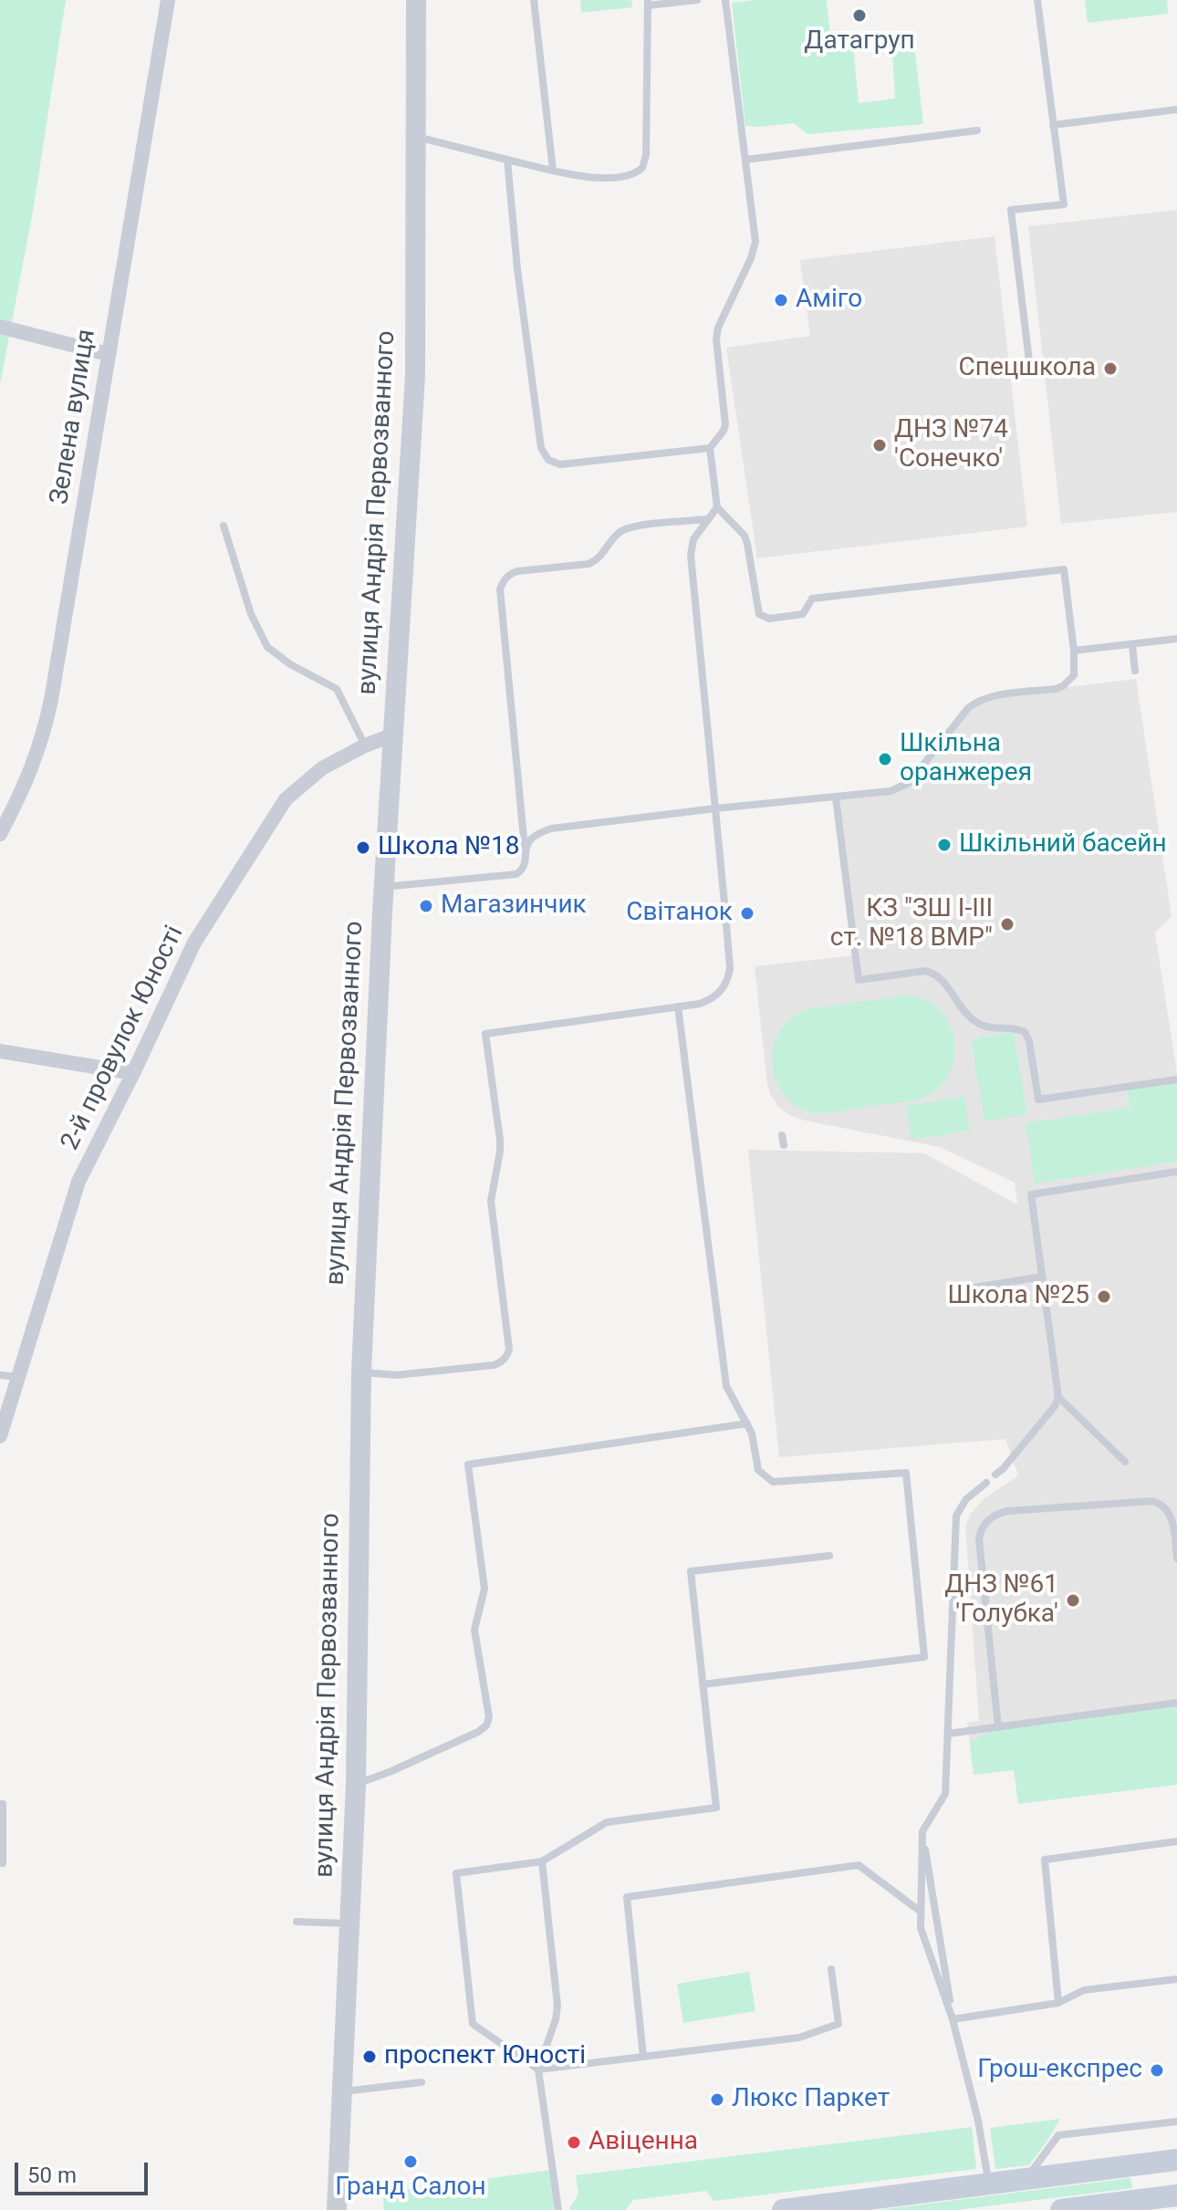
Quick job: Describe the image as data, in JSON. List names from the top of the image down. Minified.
{"streets":{"street":["Зелена вулиця","вулиця Андрія Первозванного","2-й провулок Юності"]},"crossings":[["вулиця Андрія Первозванного","2-й провулок Юності"]],"places":["Датагруп","Аміго","Спецшкола","ДНЗ №74 'Сонечко'","Шкільна оранжерея","Шкільний басейн","Школа №18","Магазинчик","Світанок","КЗ \"ЗШ І-ІІІ ст. №18 ВМР\"","Школа №25","ДНЗ №61 'Голубка'","проспект Юності","Грош-експрес","Люкс Паркет","Авіценна","Гранд Салон"],"scale_bar":"50 m"}
